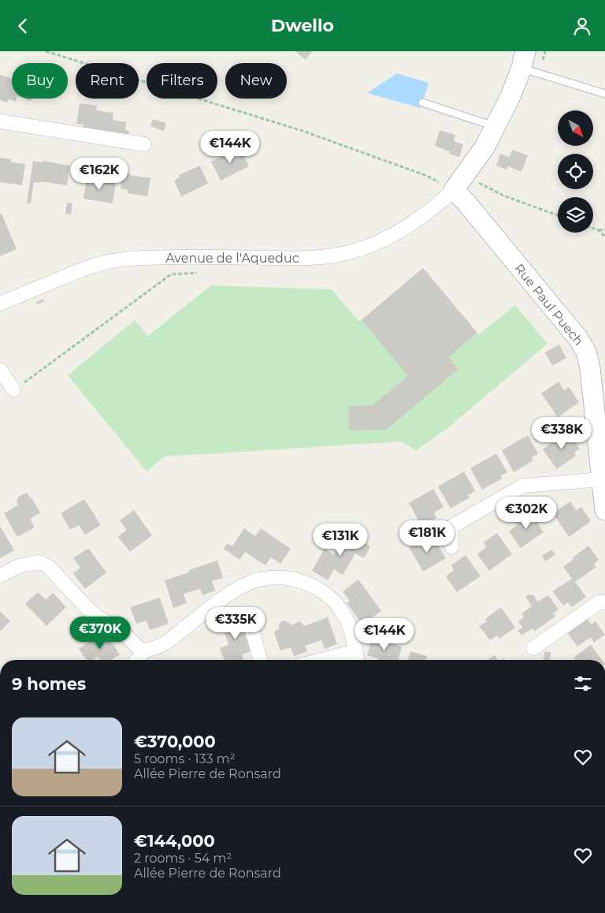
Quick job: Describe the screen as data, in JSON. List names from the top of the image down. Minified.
{"streets":{"street":["Avenue de l'Aqueduc","Rue Paul Puech"]},"crossings":[["Avenue de l'Aqueduc","Rue Paul Puech"]],"north":"bottom right","page":{"header":"Dwello","chip":["Buy","Rent","Filters","New"],"price":["€144K","€162K","€338K","€302K","€181K","€131K","€335K","€370K","€144K"],"heading":"9 homes","list":[{"name":"€370,000","note":"5 rooms · 133 m² · Allée Pierre de Ronsard"},{"name":"€144,000","note":"2 rooms · 54 m² · Allée Pierre de Ronsard"}]}}
